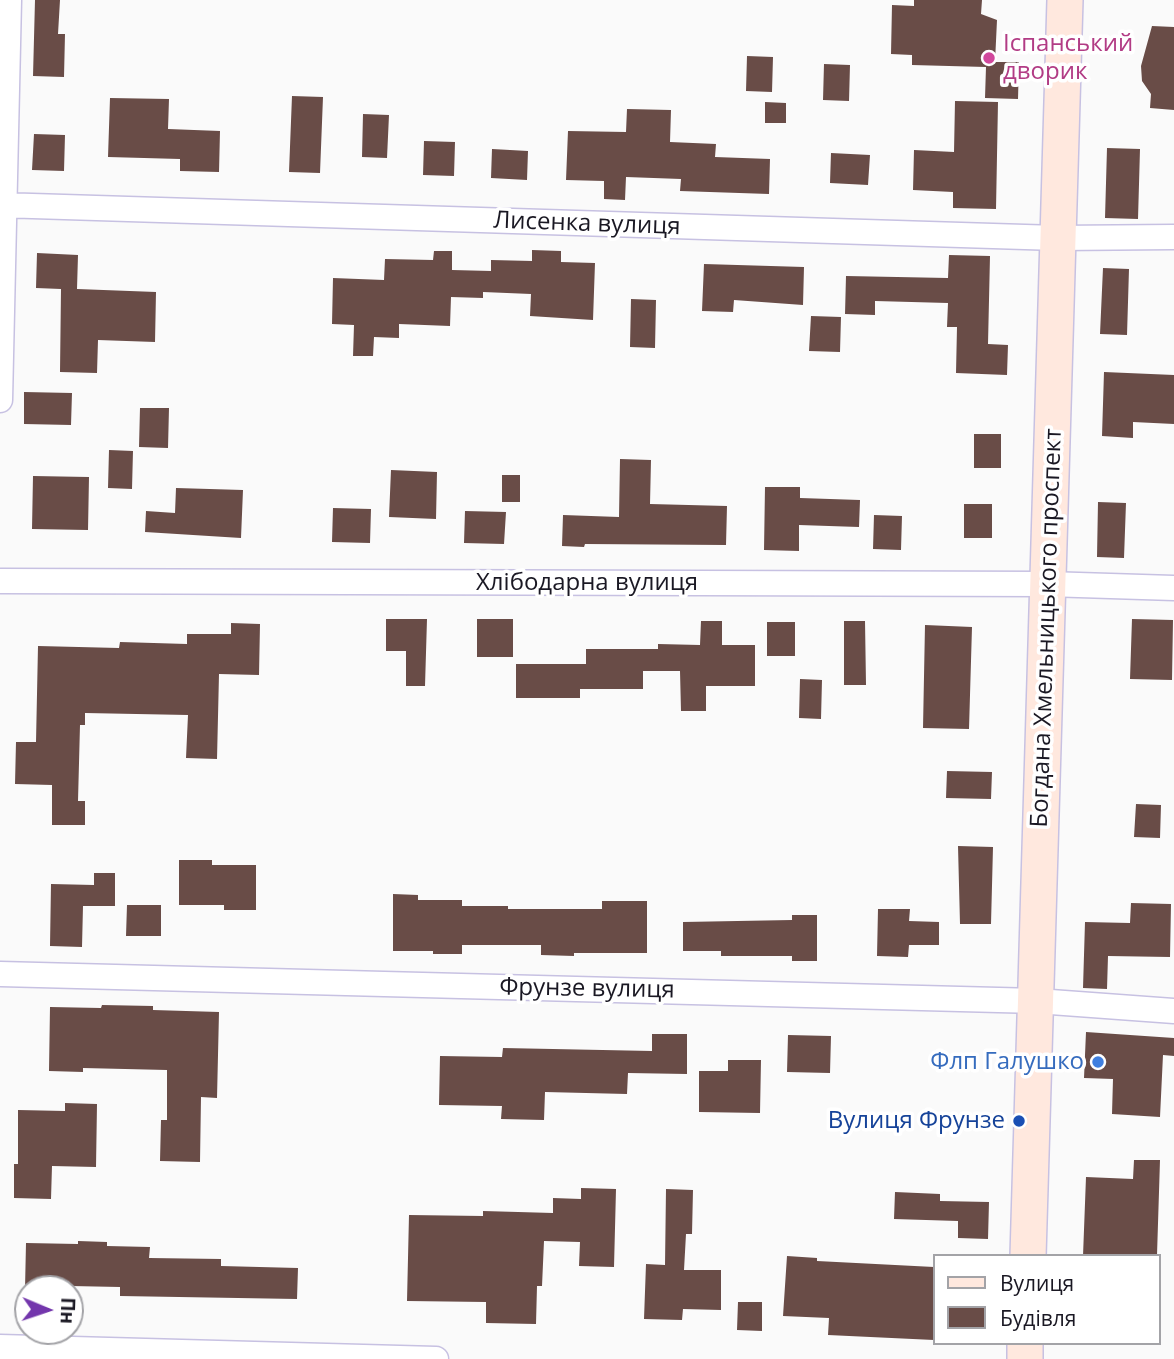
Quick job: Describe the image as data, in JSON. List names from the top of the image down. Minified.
{"streets":{"main road":["Богдана Хмельницького проспект"],"street":["Лисенка вулиця","Хлібодарна вулиця","Фрунзе вулиця"]},"crossings":[["Лисенка вулиця","Богдана Хмельницького проспект"],["Хлібодарна вулиця","Богдана Хмельницького проспект"],["Богдана Хмельницького проспект","Фрунзе вулиця"]],"places":["Іспанський дворик","Флп Галушко","Вулиця Фрунзе"],"legend":["Вулиця","Будівля"],"north":"right"}
